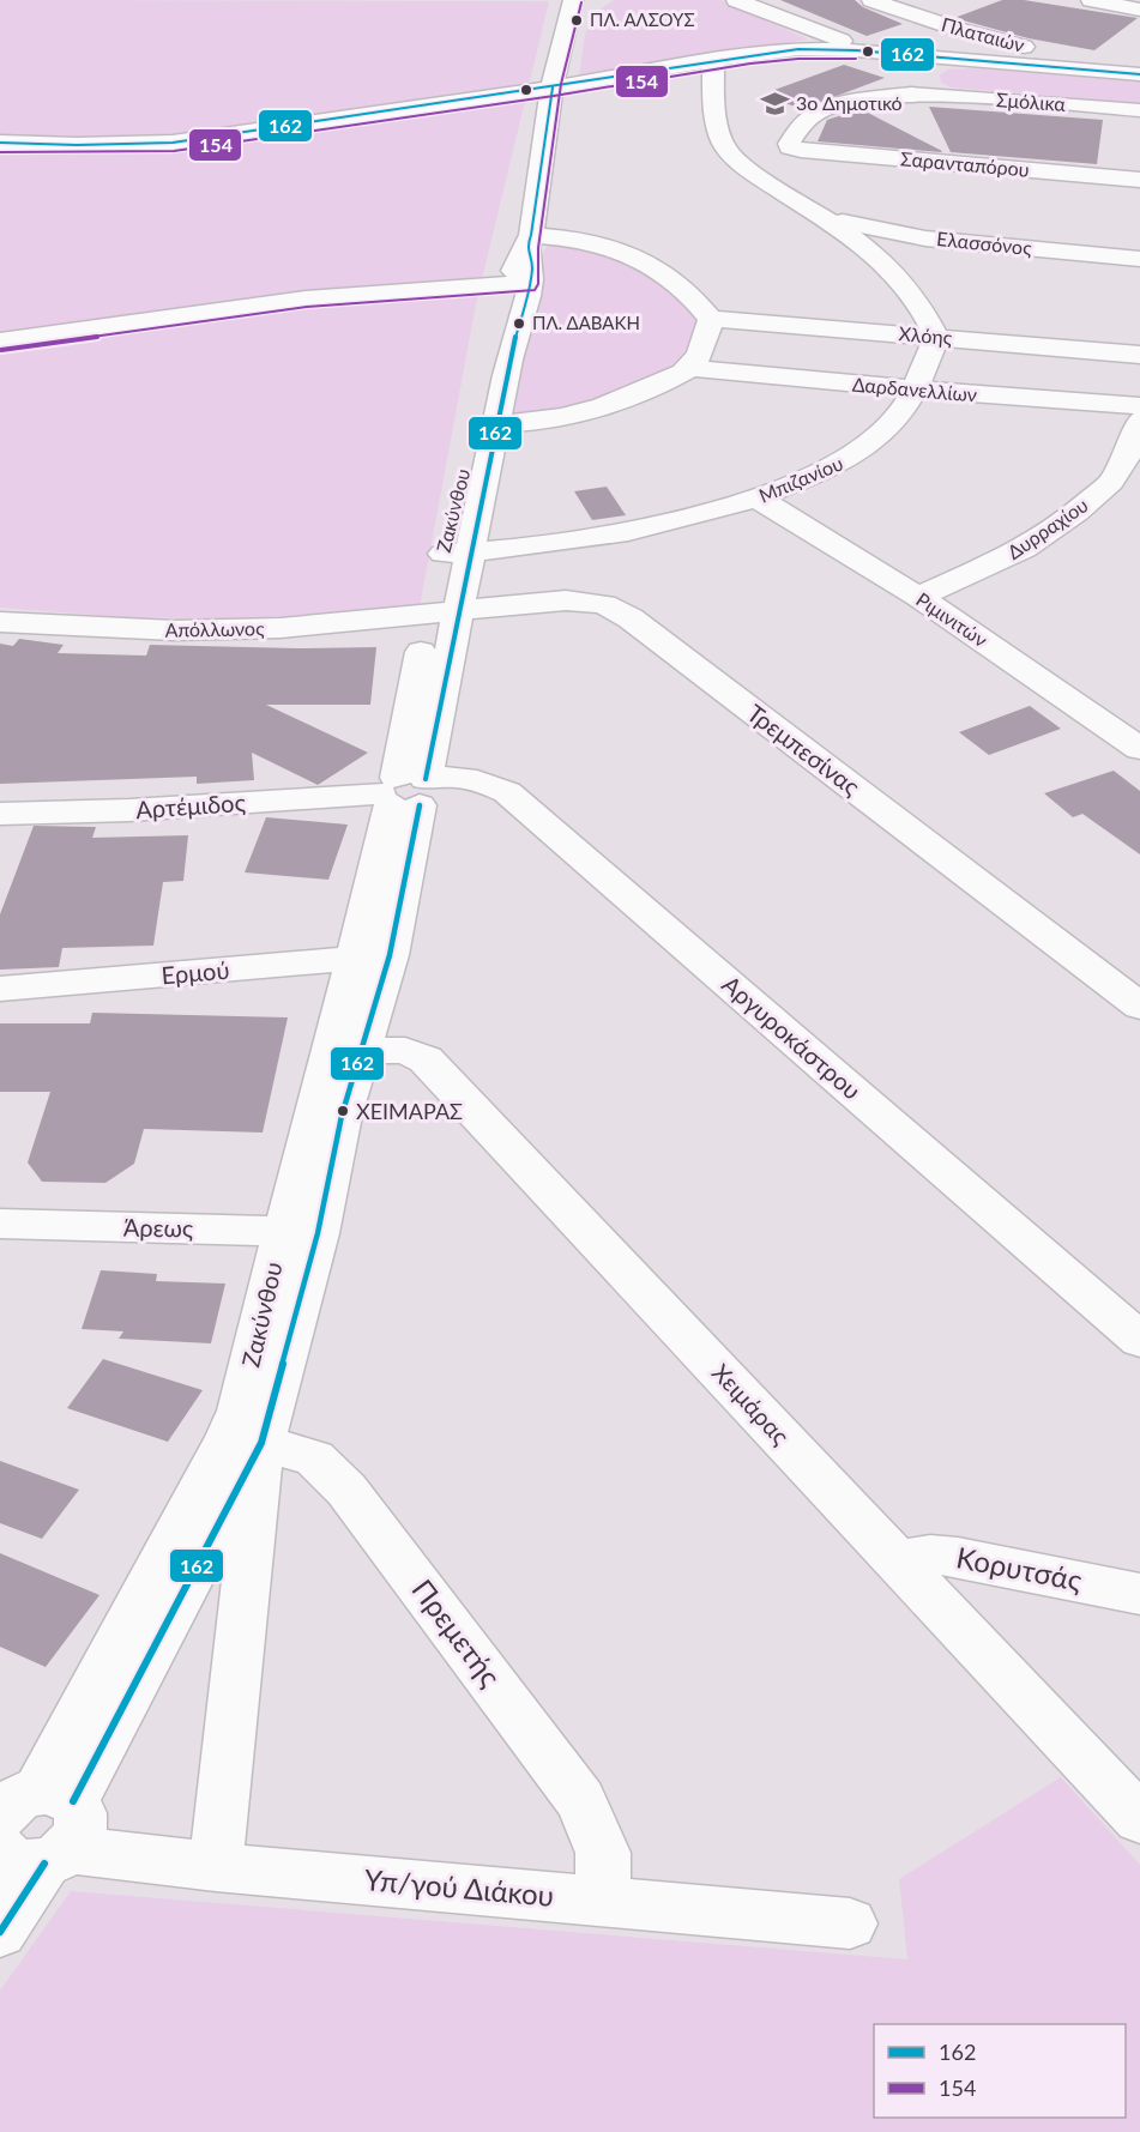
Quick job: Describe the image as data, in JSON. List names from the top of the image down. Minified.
{"streets":{"street":["Πλαταιών","Σμόλικα","Σαρανταπόρου","Ελασσόνος","Χλόης","Δαρδανελλίων","Μπιζανίου","Ζακύνθου","Δυρραχίου","Ριμινιτών","Απόλλωνος","Τρεμπεσίνας","Αρτέμιδος","Ερμού","Αργυροκάστρου","Άρεως","Χειμάρας","Κορυτσάς","Πρεμετής","Υπ/γού Διάκου"]},"crossings":[["Σμόλικα","Σαρανταπόρου"],["Χλόης","Μπιζανίου"],["Δαρδανελλίων","Μπιζανίου"],["Μπιζανίου","Ζακύνθου"],["Μπιζανίου","Ριμινιτών"],["Μπιζανίου","Απόλλωνος"],["Μπιζανίου","Τρεμπεσίνας"],["Ζακύνθου","Απόλλωνος"],["Ζακύνθου","Τρεμπεσίνας"],["Ζακύνθου","Αρτέμιδος"],["Ζακύνθου","Ερμού"],["Ζακύνθου","Αργυροκάστρου"],["Ζακύνθου","Άρεως"],["Ζακύνθου","Χειμάρας"],["Ζακύνθου","Πρεμετής"],["Ζακύνθου","Υπ/γού Διάκου"],["Δυρραχίου","Ριμινιτών"],["Απόλλωνος","Τρεμπεσίνας"],["Αρτέμιδος","Αργυροκάστρου"],["Χειμάρας","Κορυτσάς"],["Πρεμετής","Υπ/γού Διάκου"]],"places":{"other":["ΠΛ. ΑΛΣΟΥΣ","ΠΛ. ΔΑΒΑΚΗ","ΧΕΙΜΑΡΑΣ"],"school or university":["3ο Δημοτικό"]},"lines":["transit line 154","transit line 162"],"legend":["162","154"]}
